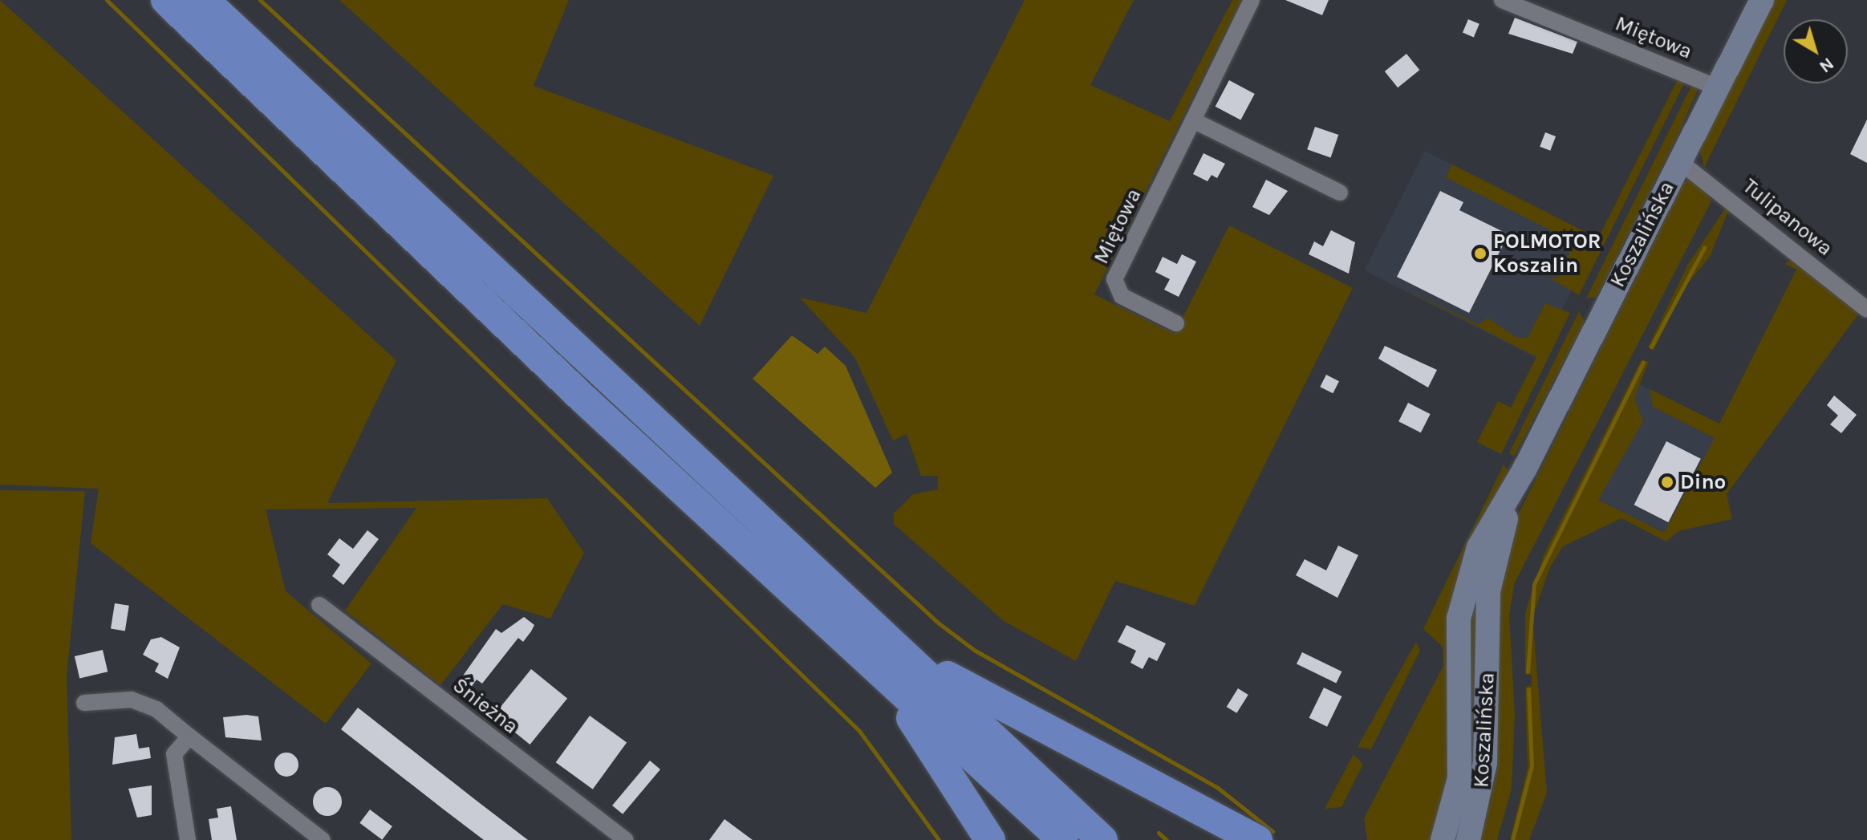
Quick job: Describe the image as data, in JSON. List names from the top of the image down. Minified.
{"streets":{"main road":["Koszalińska"],"street":["Miętowa","Tulipanowa","Śnieżna"]},"crossings":[["Miętowa","Koszalińska"],["Tulipanowa","Koszalińska"]],"places":["POLMOTOR Koszalin","Dino"],"north":"bottom right"}
